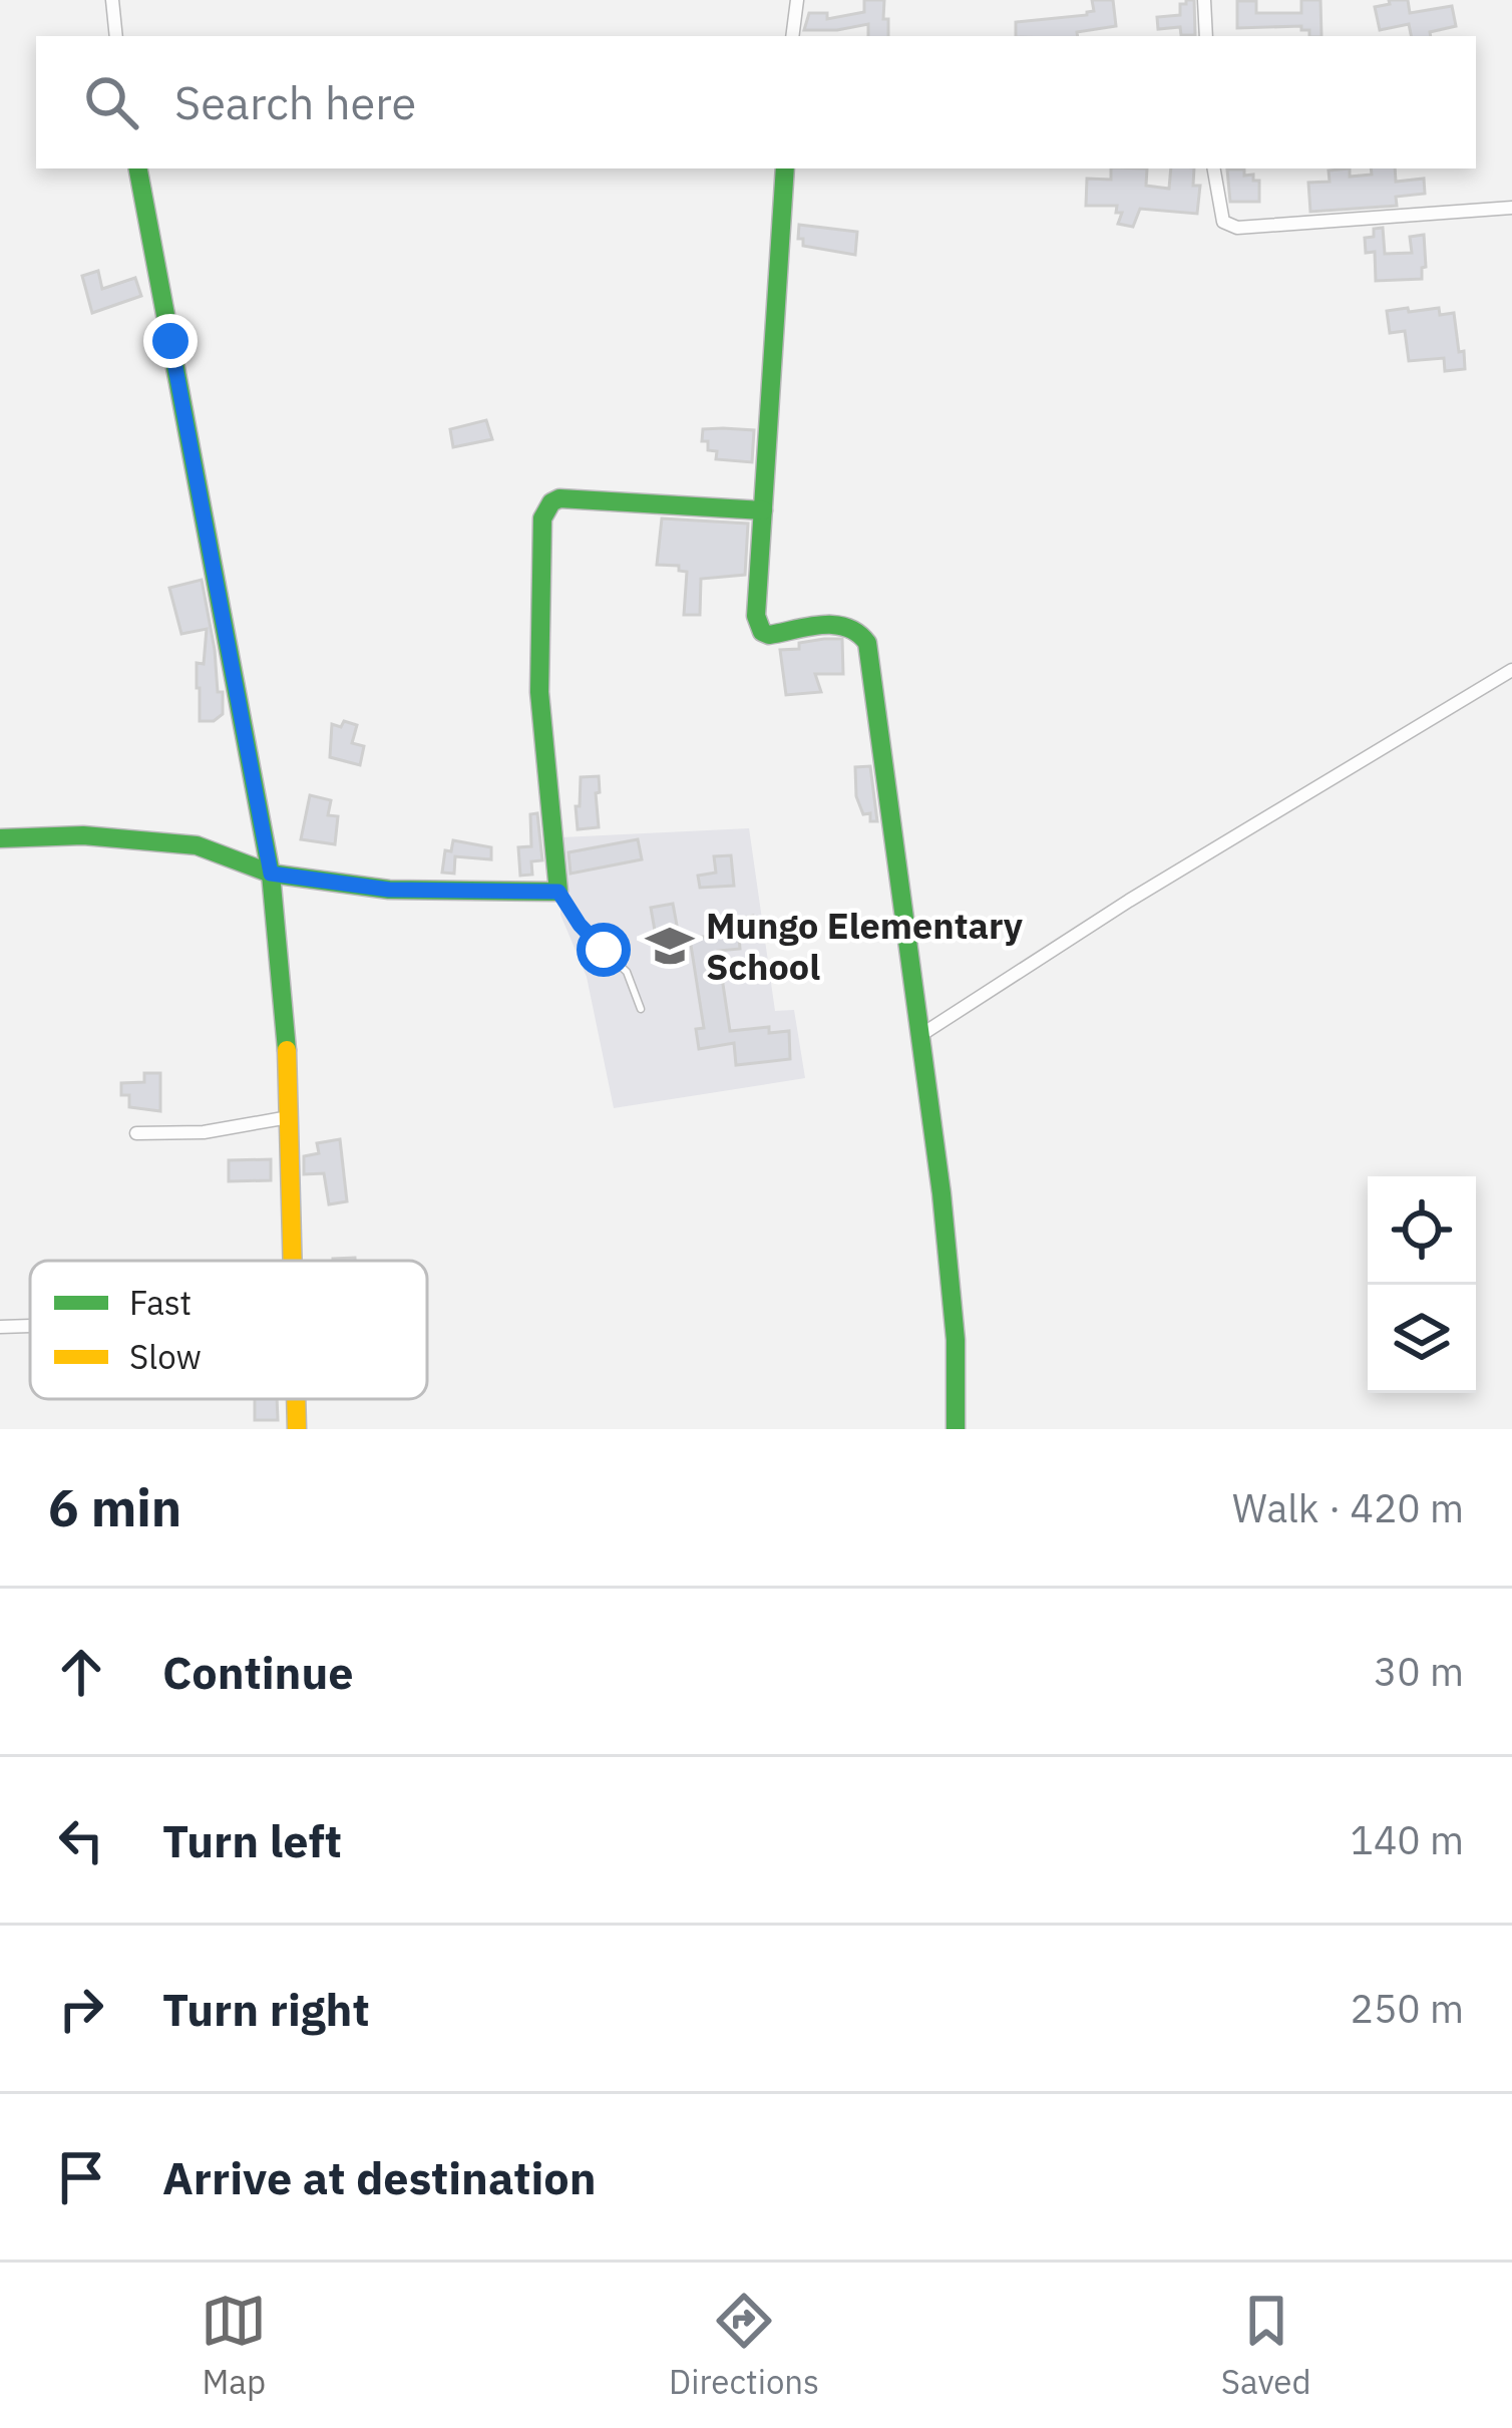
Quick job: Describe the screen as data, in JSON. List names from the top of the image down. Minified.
{"places":{"school or university":["Mungo Elementary School"]},"legend":["Fast","Slow"],"page":{"search":"Search here","heading":["6 min","Walk · 420 m"],"list":[["Continue","30 m"],["Turn left","140 m"],["Turn right","250 m"],"Arrive at destination"],"nav":["Map","Directions","Saved"]}}
